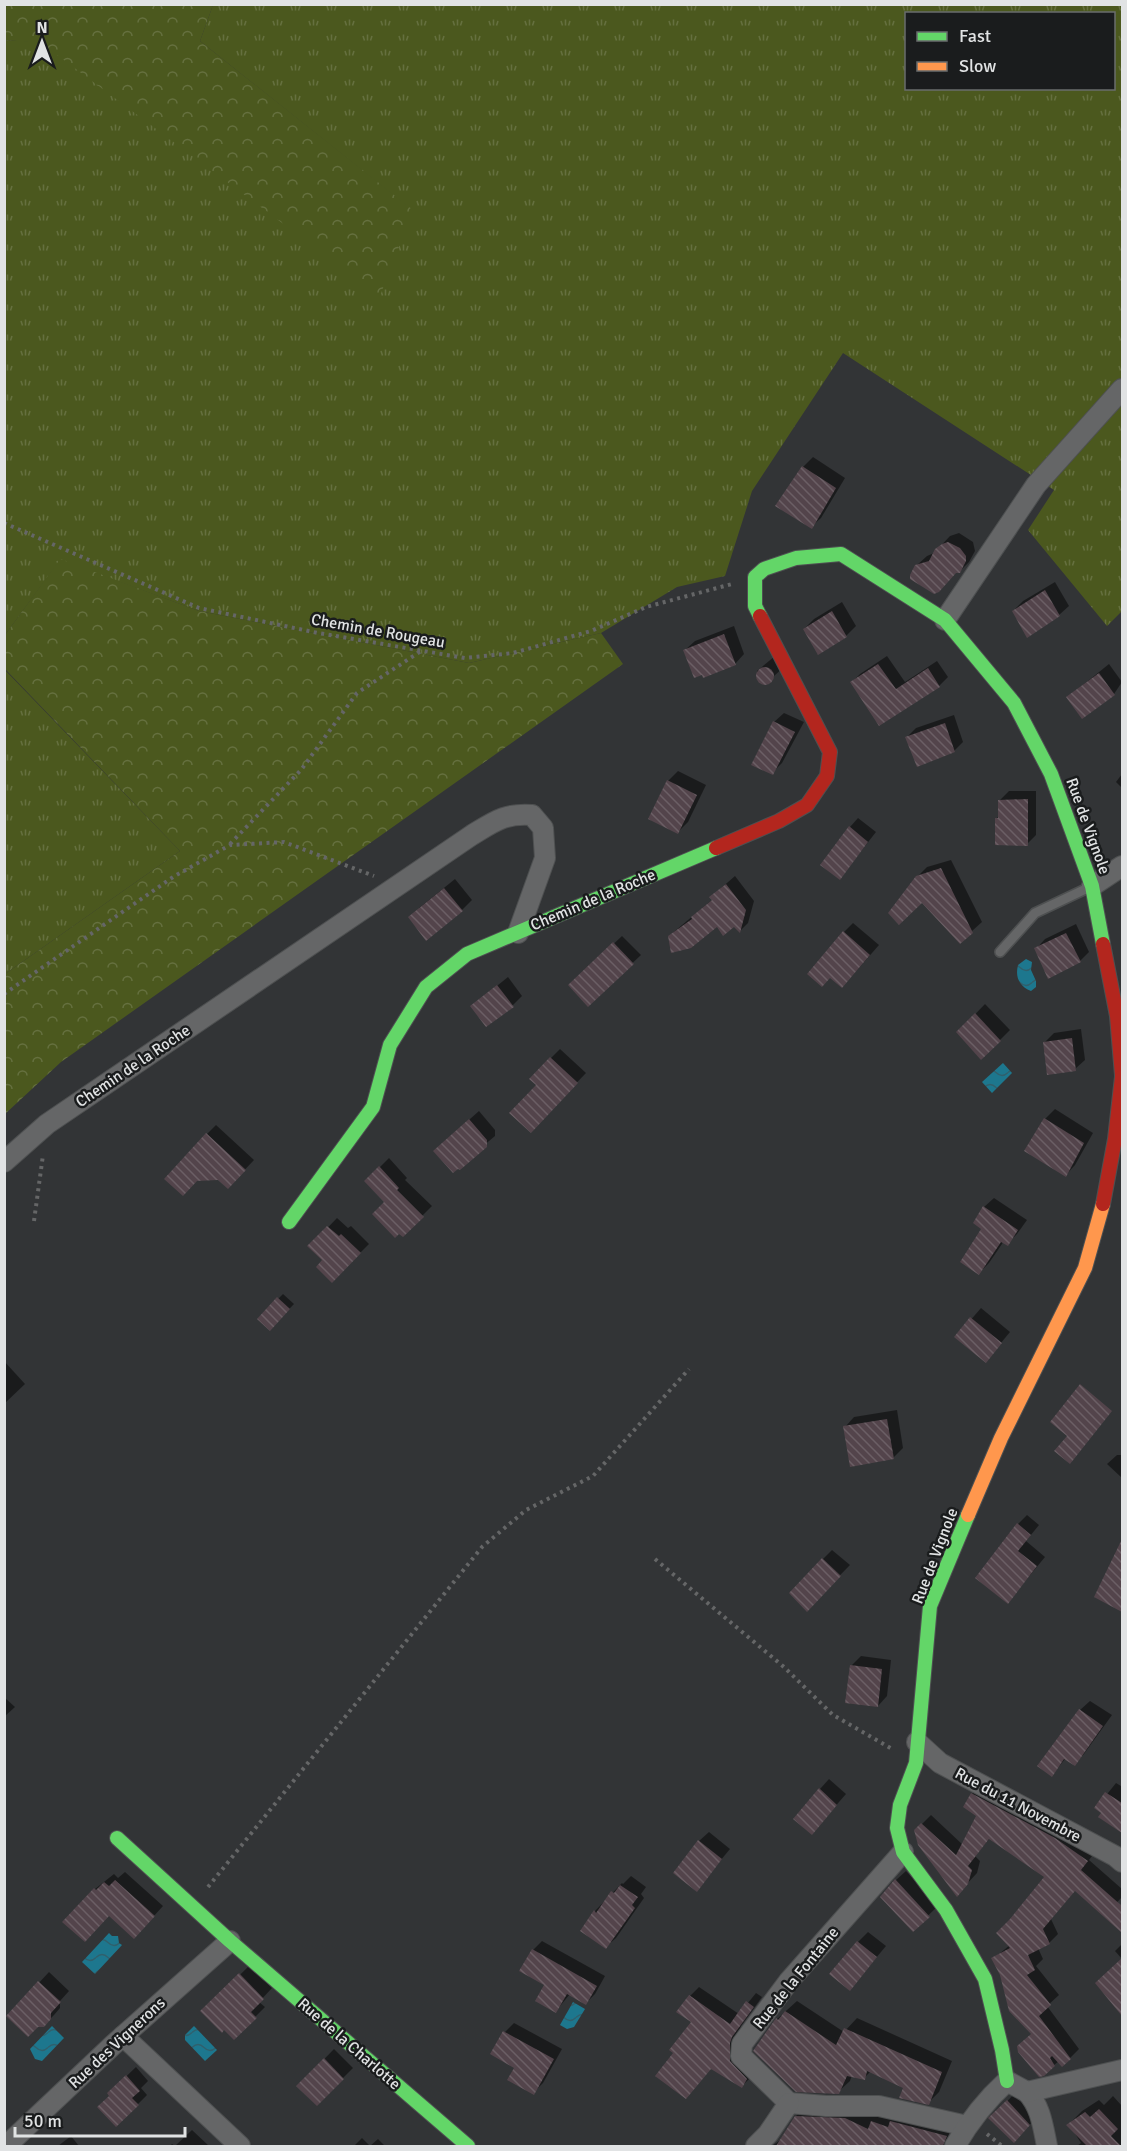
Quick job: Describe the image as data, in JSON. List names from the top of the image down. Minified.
{"streets":{"street":["Rue de Vignole","Chemin de la Roche","Rue du 11 Novembre","Rue de la Fontaine","Rue des Vignerons","Rue de la Charlotte"],"path":["Chemin de Rougeau"]},"crossings":[["Chemin de Rougeau","Chemin de la Roche"],["Rue de Vignole","Rue du 11 Novembre"],["Rue de Vignole","Rue de la Fontaine"],["Rue des Vignerons","Rue de la Charlotte"]],"legend":["Fast","Slow"],"scale_bar":"50 m","north":"top"}
